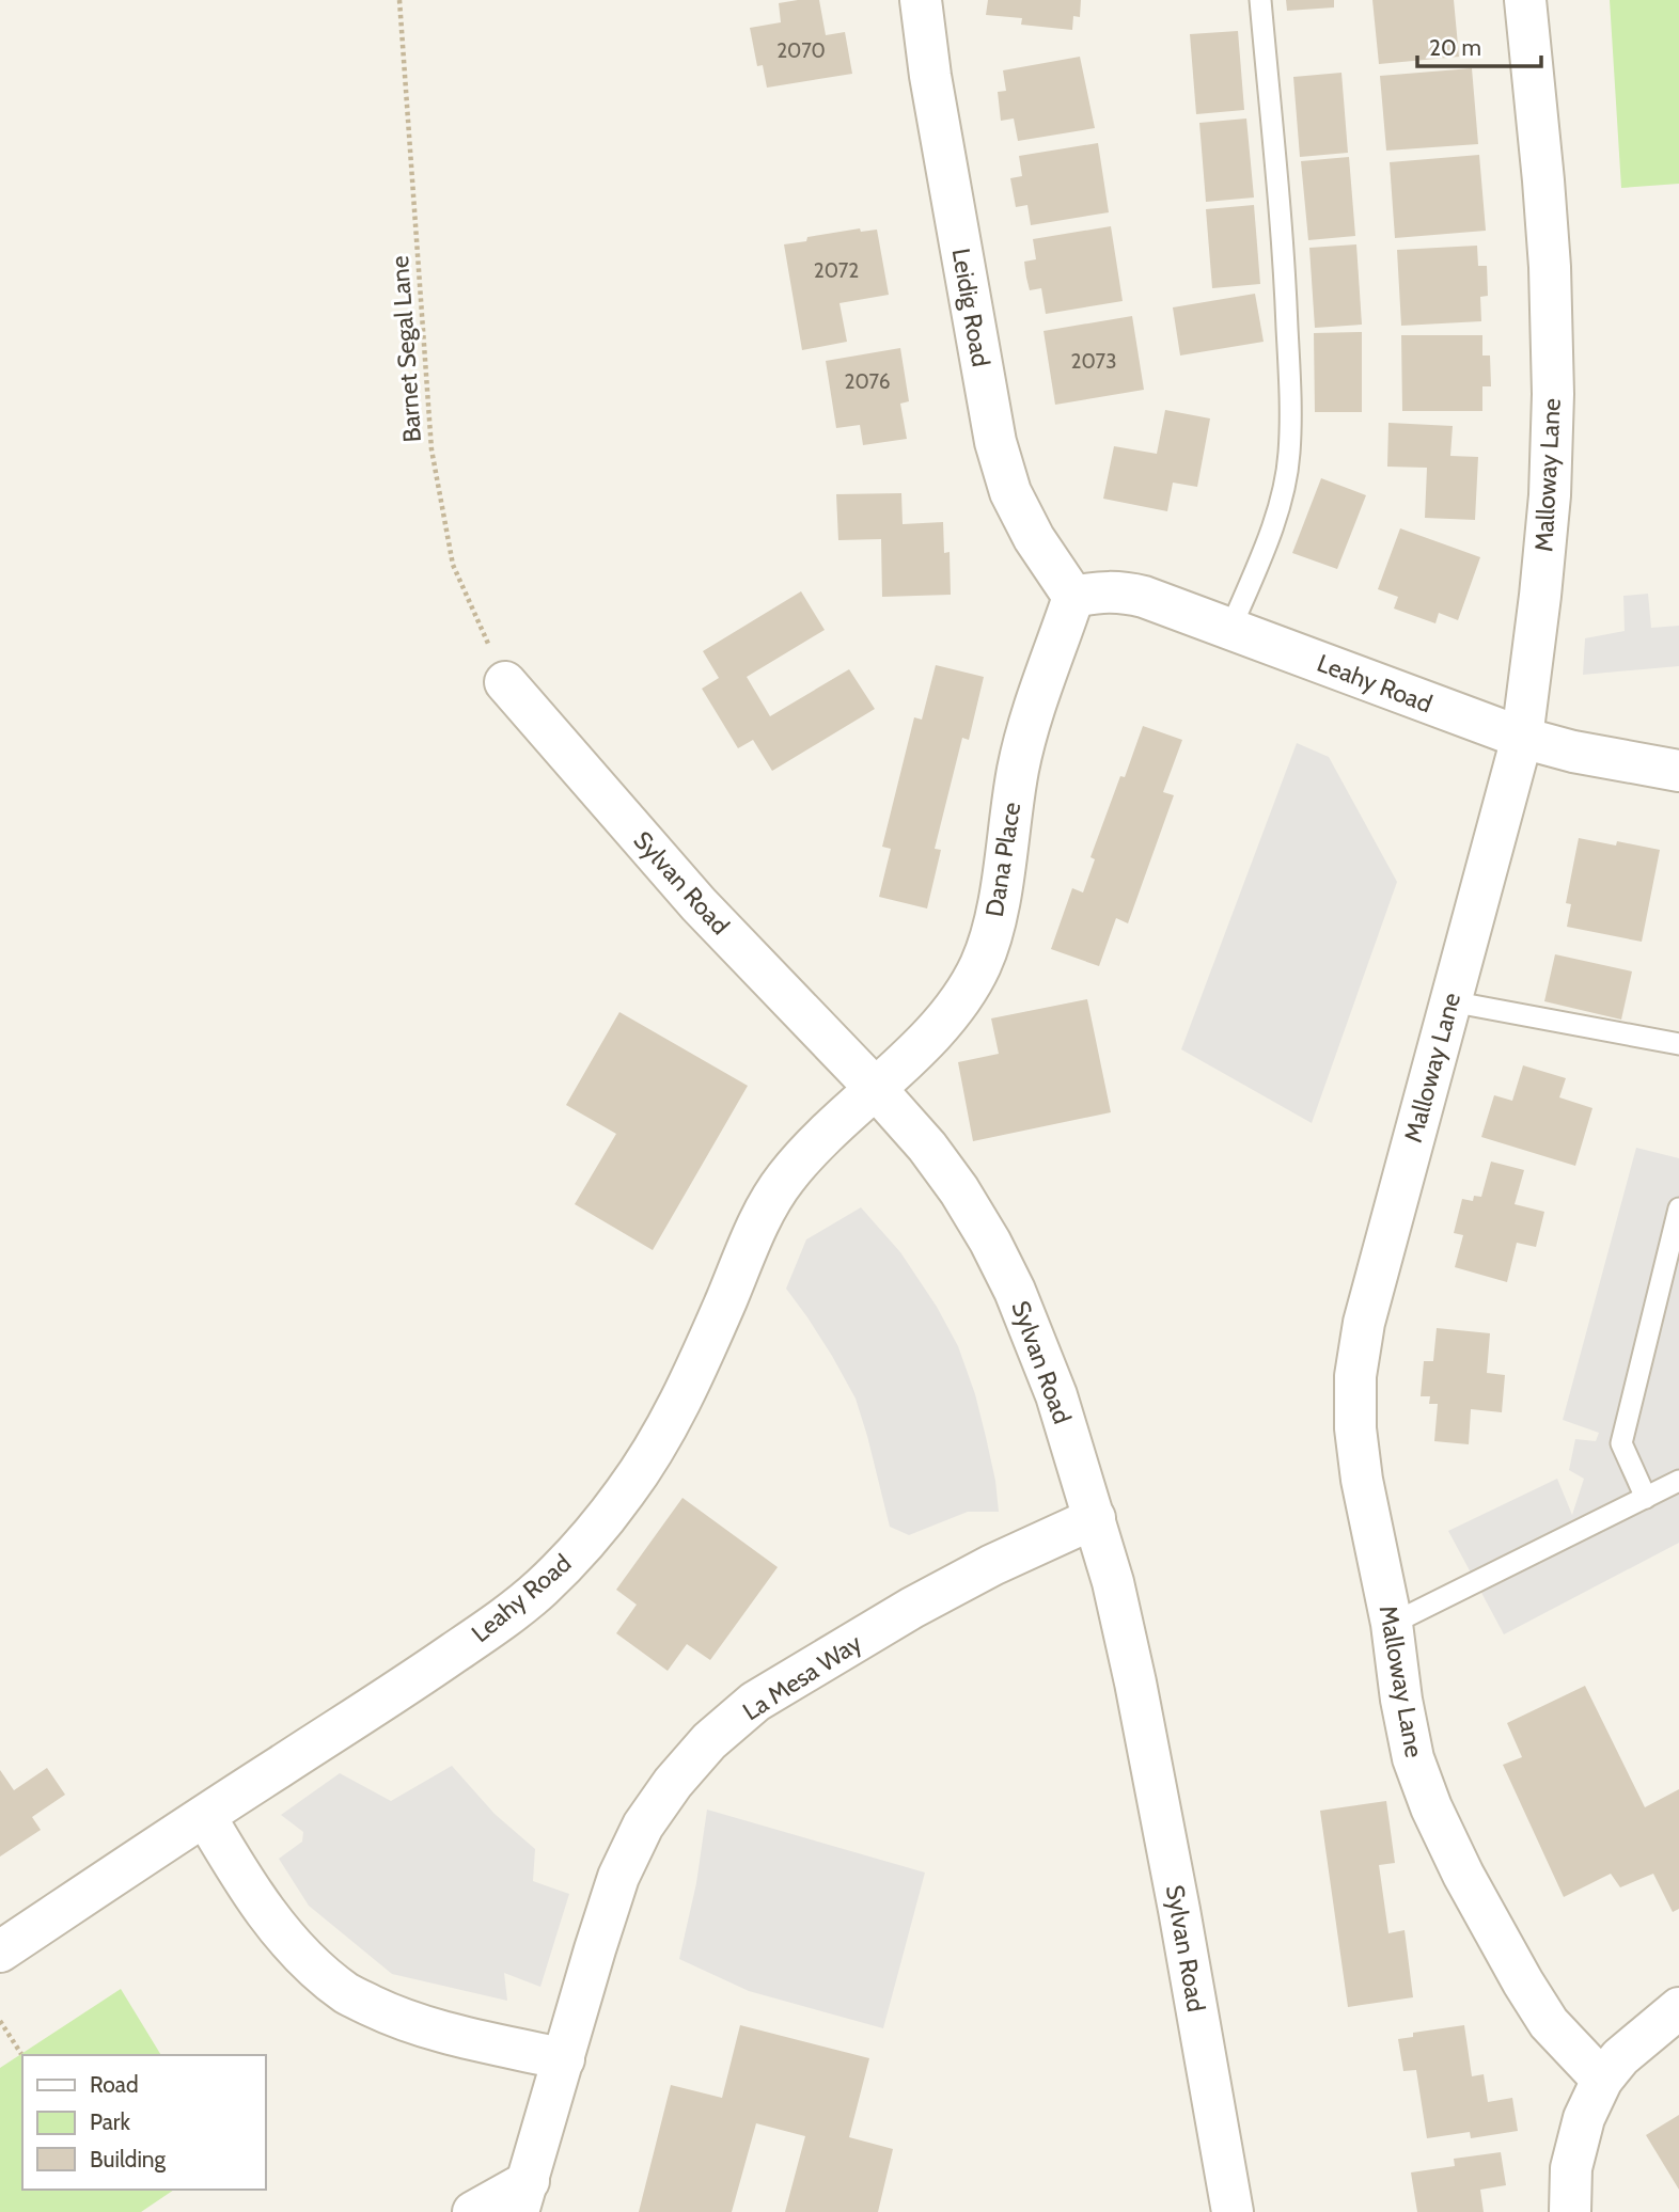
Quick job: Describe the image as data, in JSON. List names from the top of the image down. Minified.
{"streets":{"street":["Leidig Road","Malloway Lane","Leahy Road","Dana Place","Sylvan Road","La Mesa Way"],"path":["Barnet Segal Lane"]},"crossings":[["Leidig Road","Leahy Road"],["Leidig Road","Dana Place"],["Barnet Segal Lane","Sylvan Road"],["Malloway Lane","Leahy Road"],["Leahy Road","Dana Place"],["Leahy Road","Sylvan Road"],["Dana Place","Sylvan Road"],["Sylvan Road","La Mesa Way"]],"house_numbers":["2070","2072","2073","2076"],"legend":["Road","Park","Building"],"scale_bar":"20 m"}
